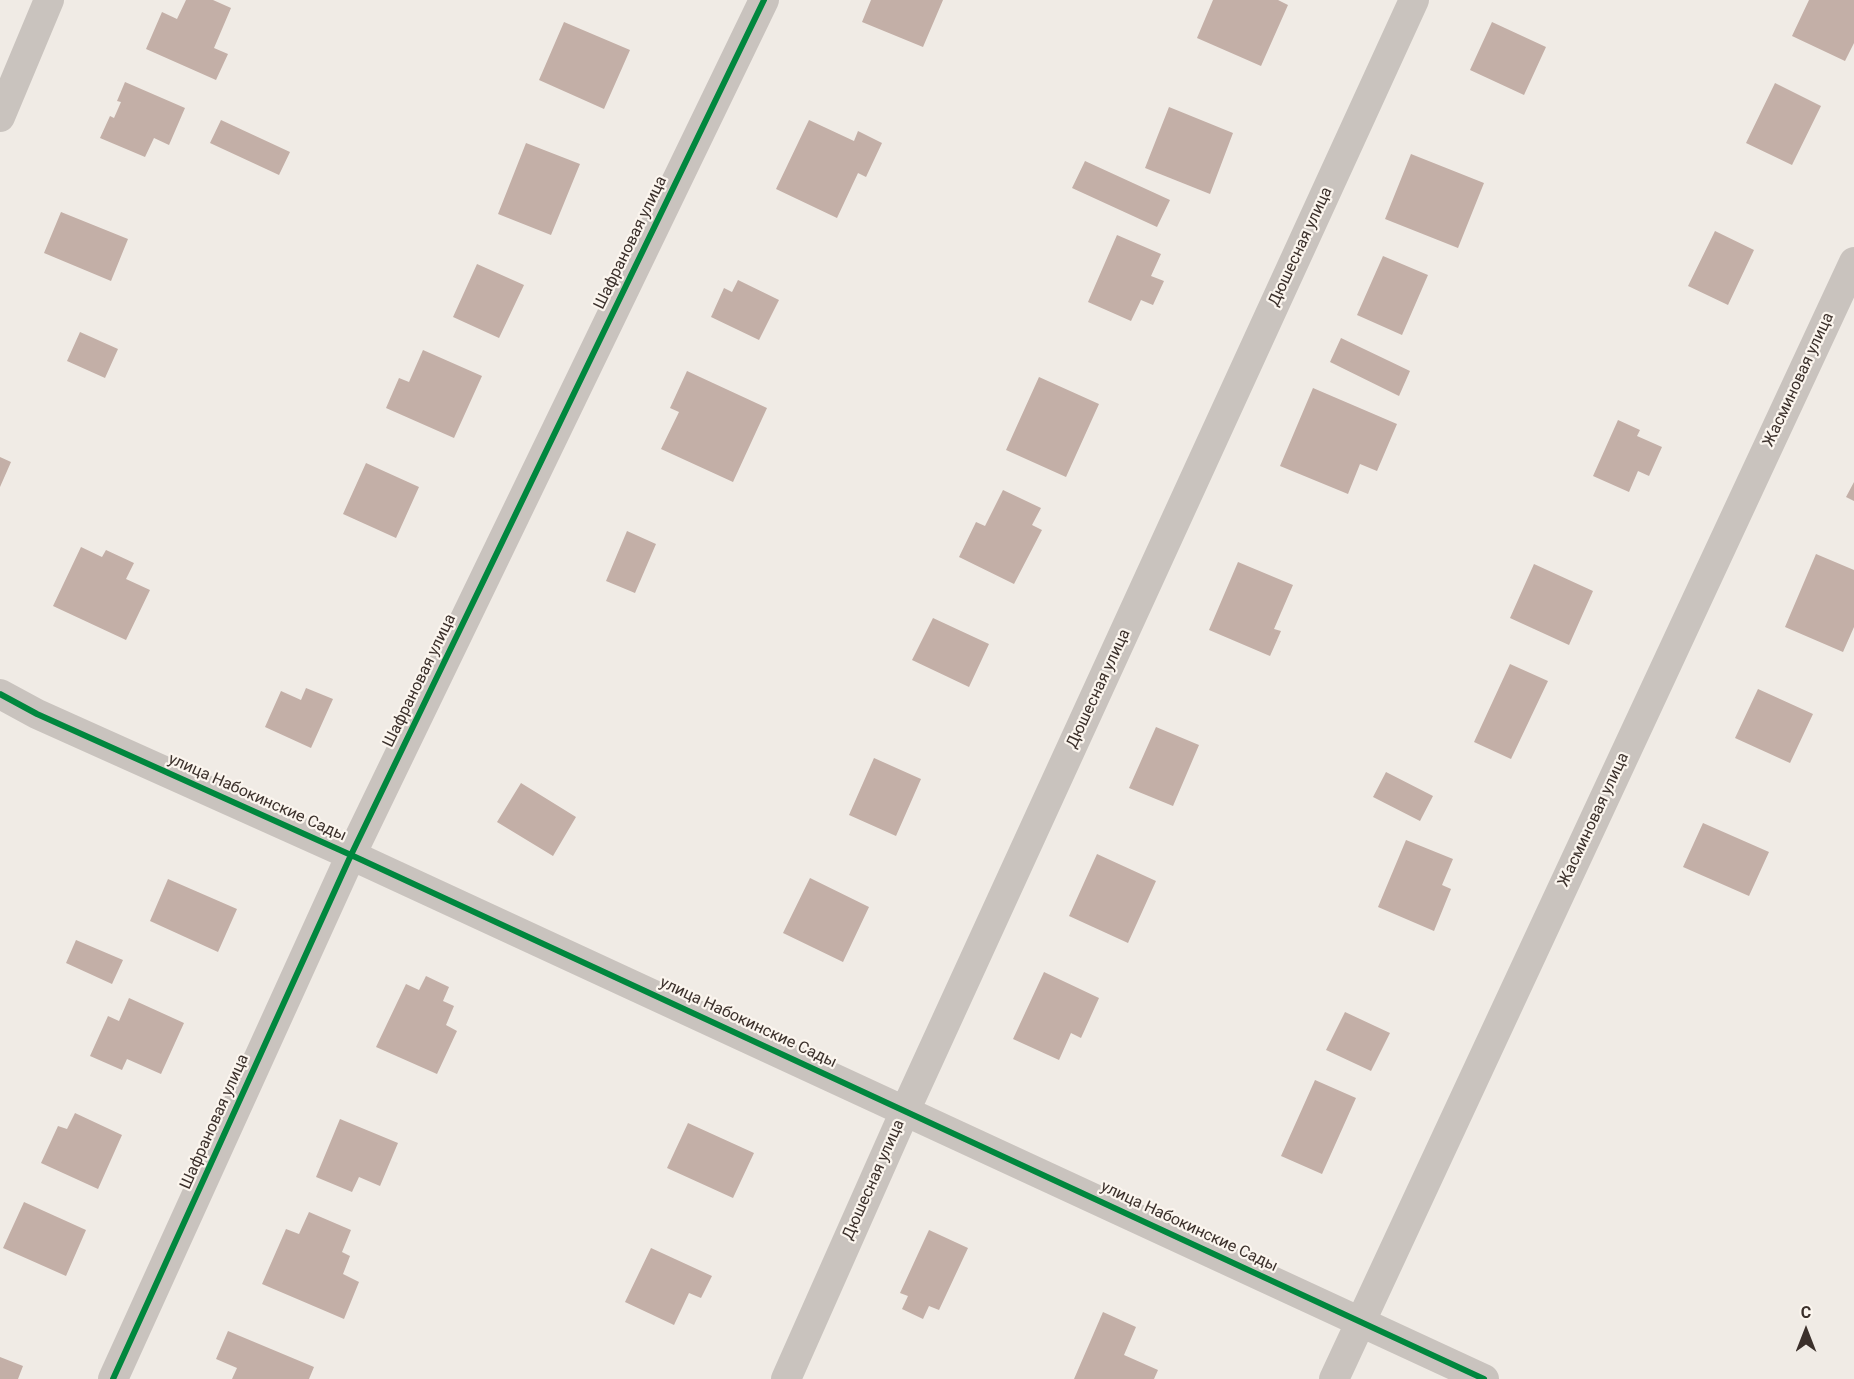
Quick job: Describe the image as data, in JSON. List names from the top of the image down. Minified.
{"streets":{"street":["Шафрановая улица","Дюшесная улица","Жасминовая улица","улица Набокинские Сады"]},"crossings":[["Шафрановая улица","улица Набокинские Сады"],["Дюшесная улица","улица Набокинские Сады"],["Жасминовая улица","улица Набокинские Сады"]],"north":"top"}
